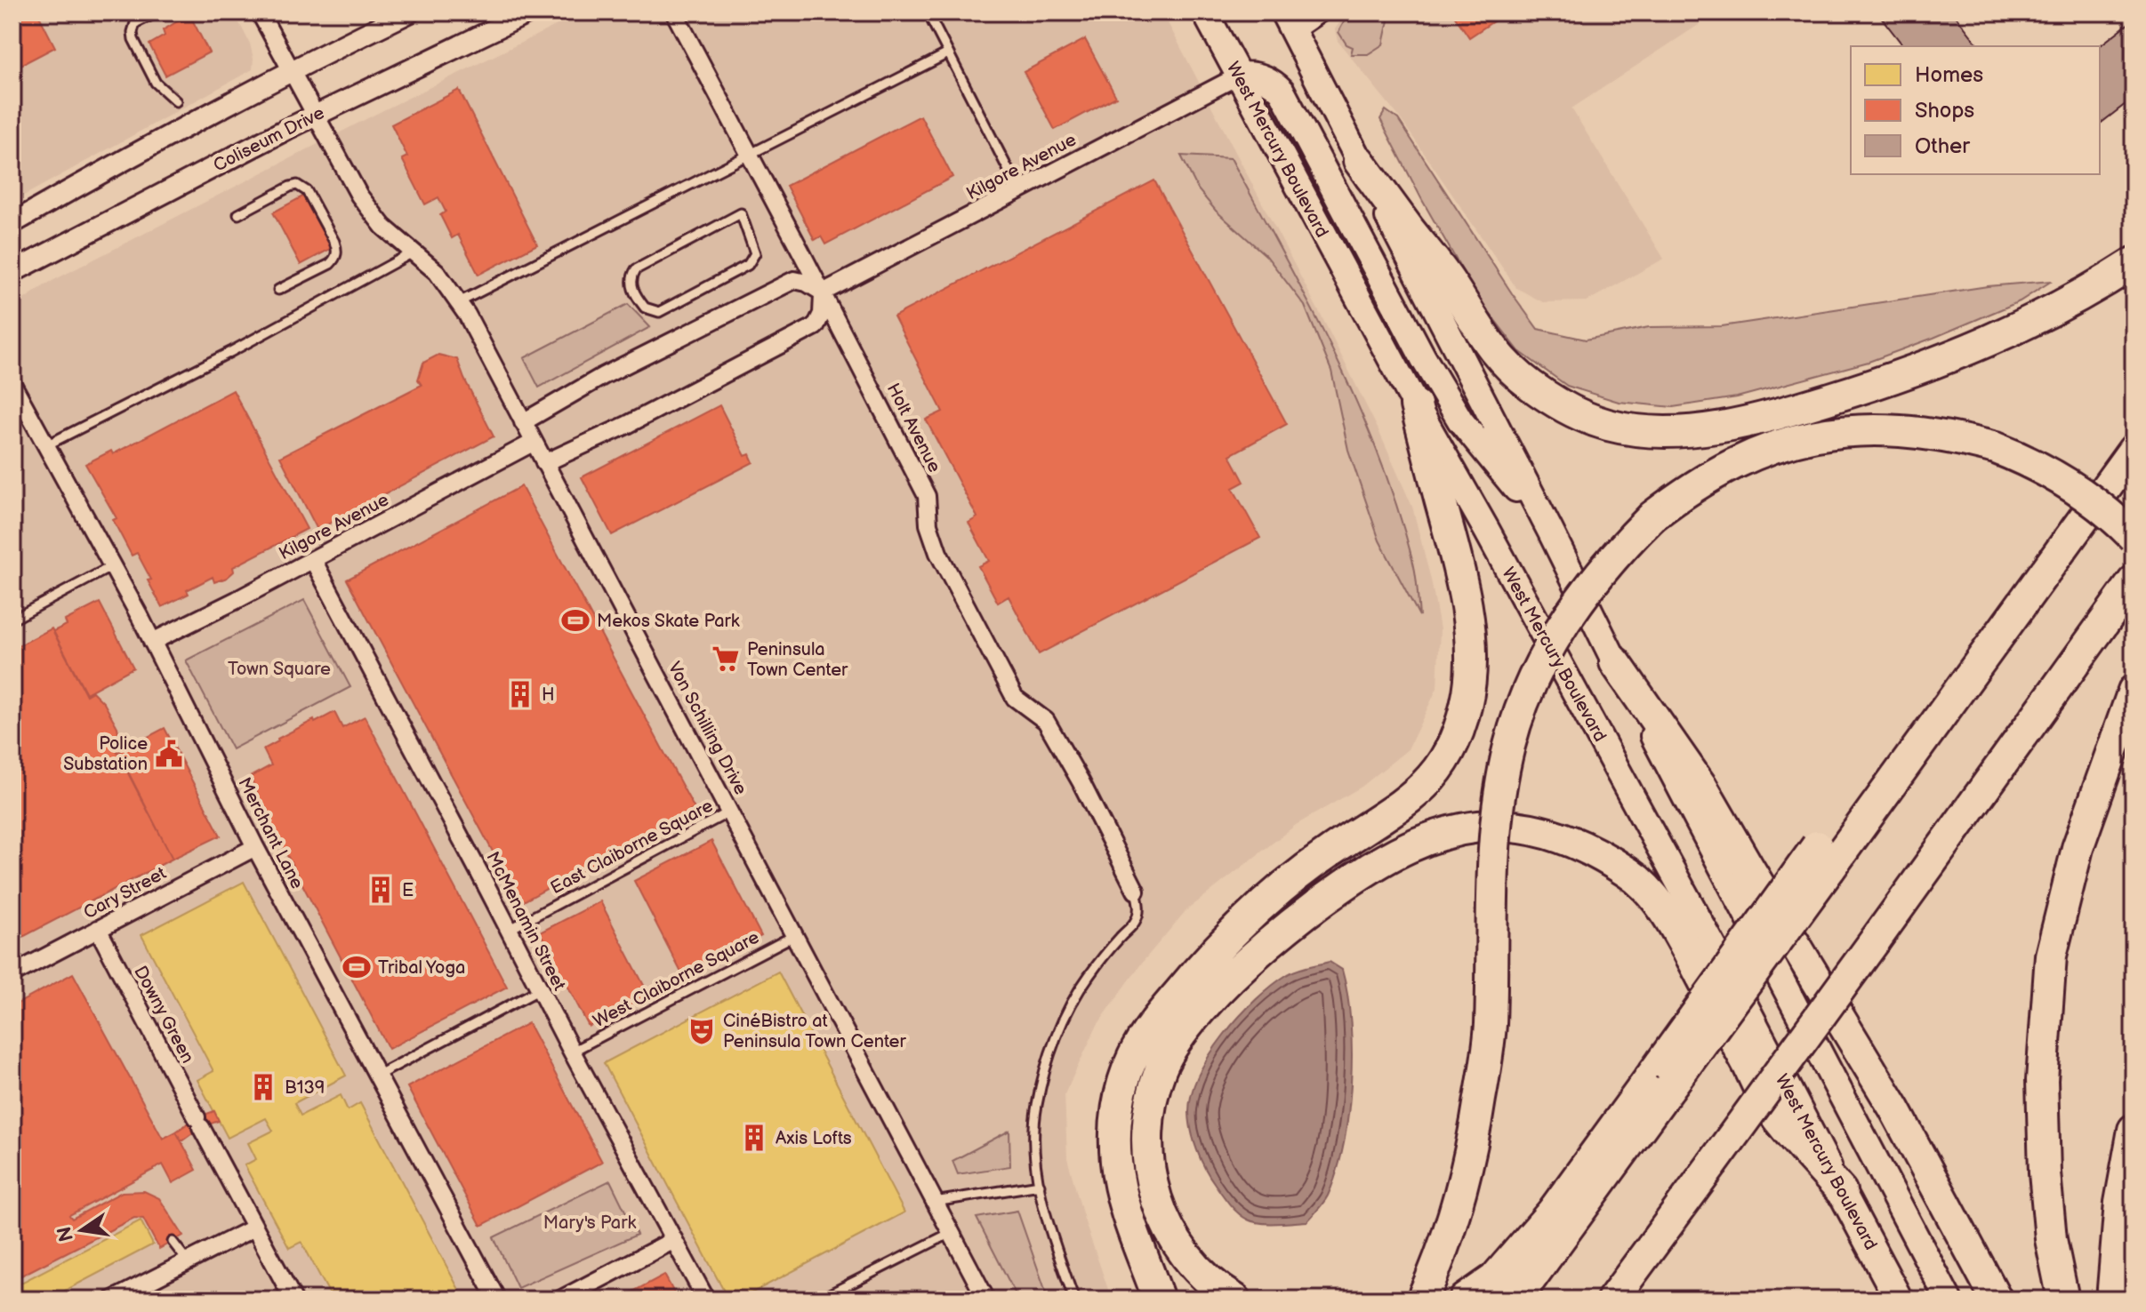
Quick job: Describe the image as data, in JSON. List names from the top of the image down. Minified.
{"streets":{"highway":["West Mercury Boulevard"],"street":["Coliseum Drive","Kilgore Avenue","Holt Avenue","Von Schilling Drive","Merchant Lane","Cary Street","McMenamin Street","Downy Green"],"lane":["East Claiborne Square","West Claiborne Square"]},"crossings":[["Coliseum Drive","Von Schilling Drive"],["West Mercury Boulevard","Kilgore Avenue"],["Kilgore Avenue","Holt Avenue"],["Kilgore Avenue","Von Schilling Drive"],["Kilgore Avenue","Merchant Lane"],["Kilgore Avenue","McMenamin Street"],["Von Schilling Drive","East Claiborne Square"],["Von Schilling Drive","West Claiborne Square"],["Merchant Lane","Cary Street"],["East Claiborne Square","McMenamin Street"],["Cary Street","Downy Green"],["McMenamin Street","West Claiborne Square"]],"parks":["Town Square","Mary's Park"],"places":{"sports":["Mekos Skate Park","Tribal Yoga"],"supermarket":["Peninsula Town Center"],"building":["H","E","B139","Axis Lofts"],"public building":["Police Substation"],"theatre":["CinéBistro at Peninsula Town Center"]},"legend":["Homes","Shops","Other"],"north":"left"}
